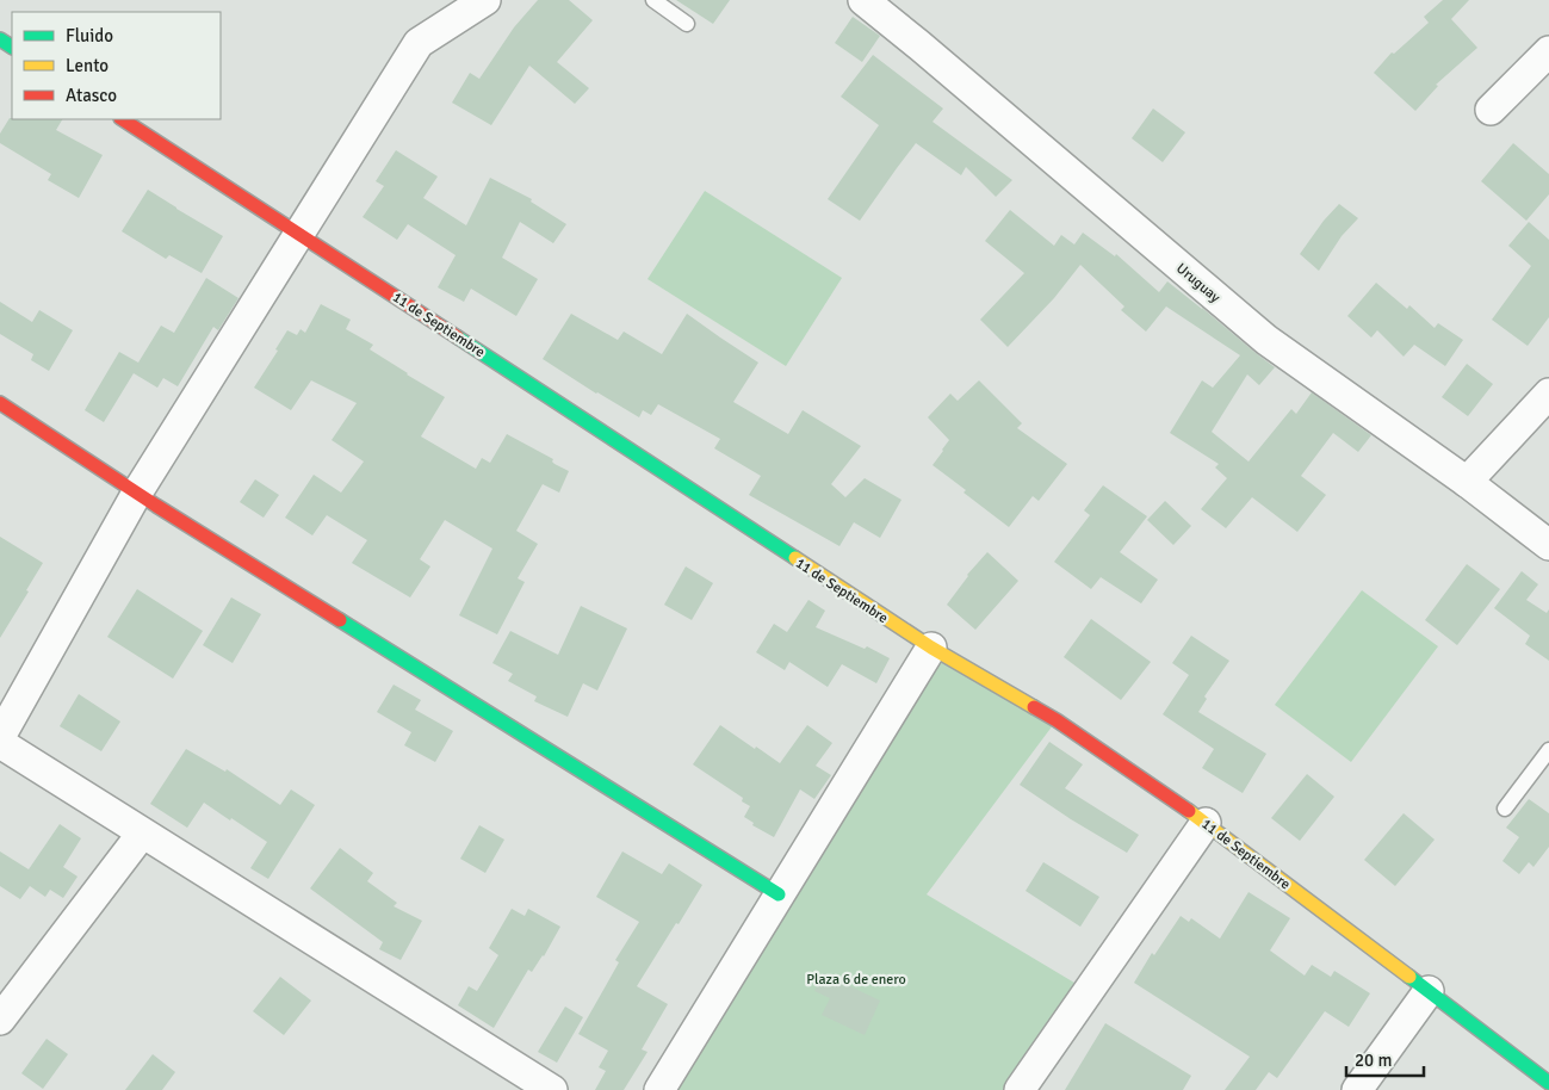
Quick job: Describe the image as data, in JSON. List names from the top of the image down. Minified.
{"streets":{"main road":["11 de Septiembre"],"street":["Uruguay"]},"parks":["Plaza 6 de enero"],"legend":["Fluido","Lento","Atasco"],"scale_bar":"20 m"}
